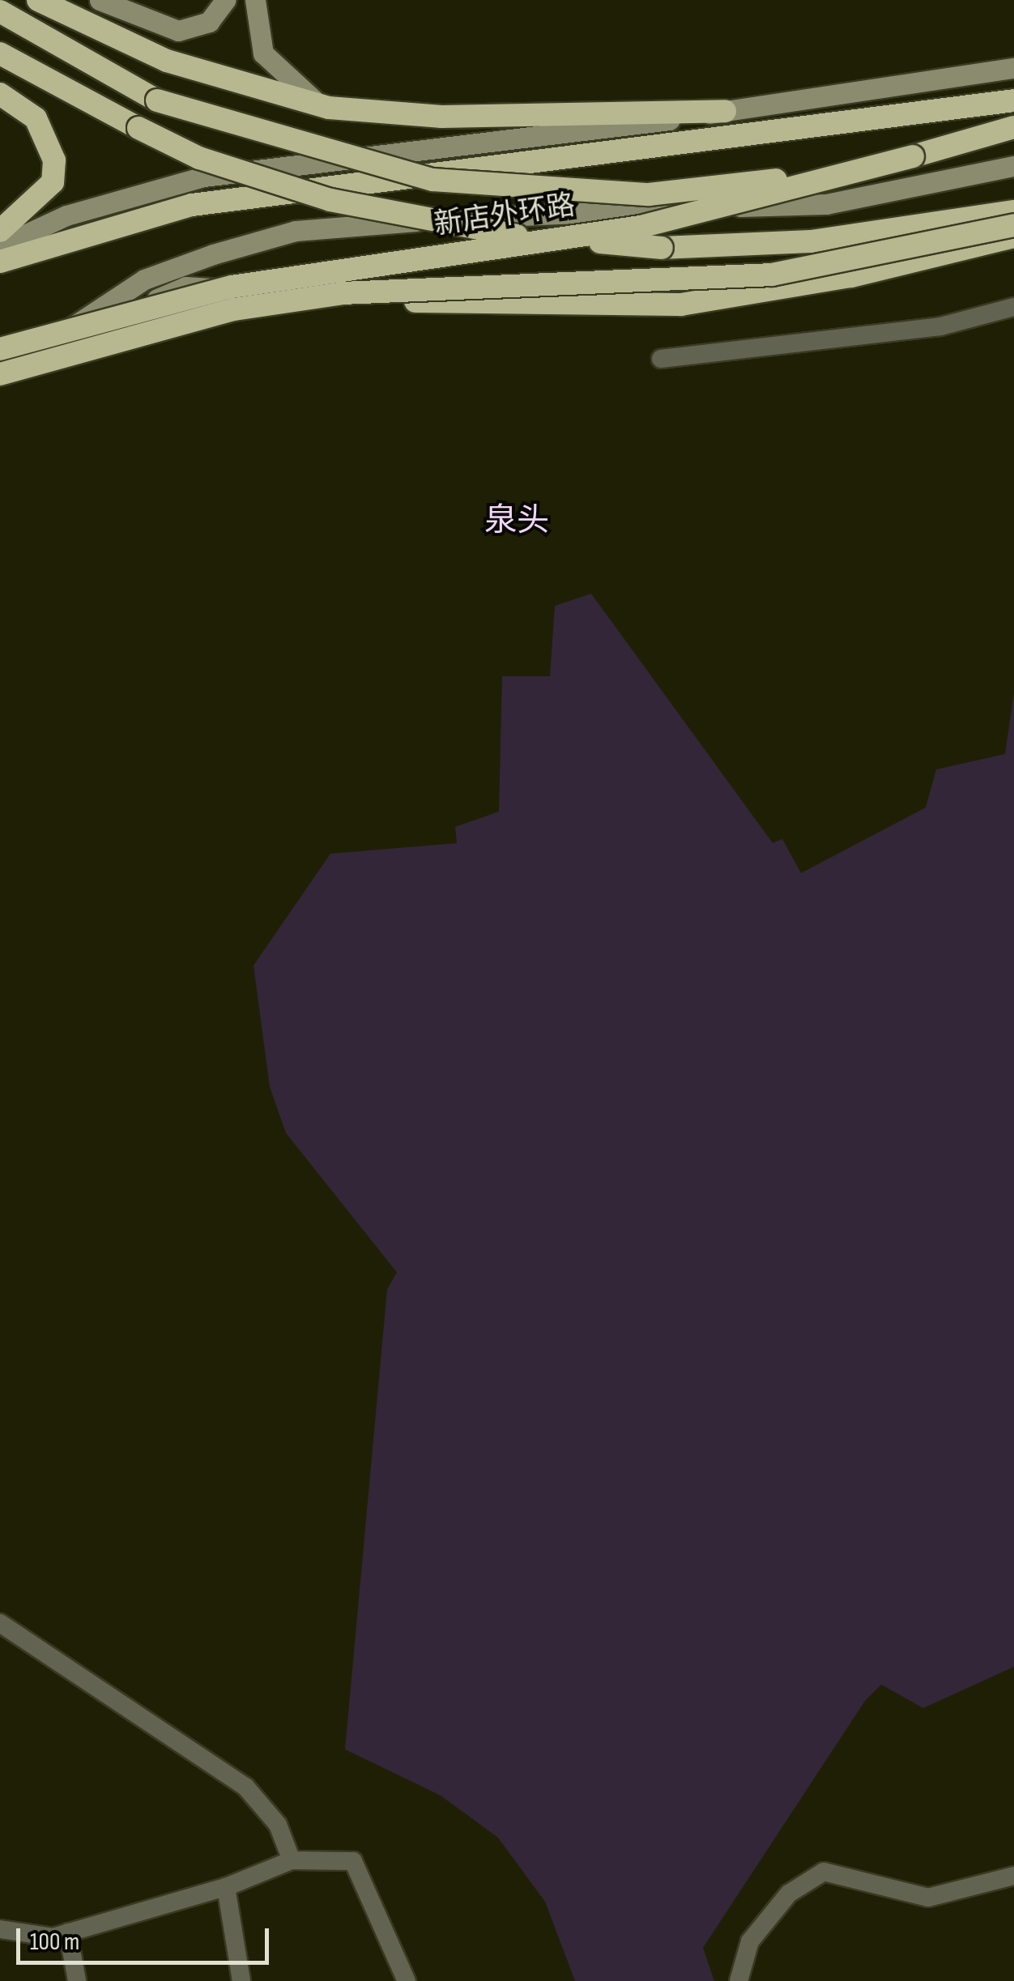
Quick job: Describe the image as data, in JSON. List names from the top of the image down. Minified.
{"streets":{"highway":["新店外环路"]},"districts":["泉头"],"scale_bar":"100 m"}
